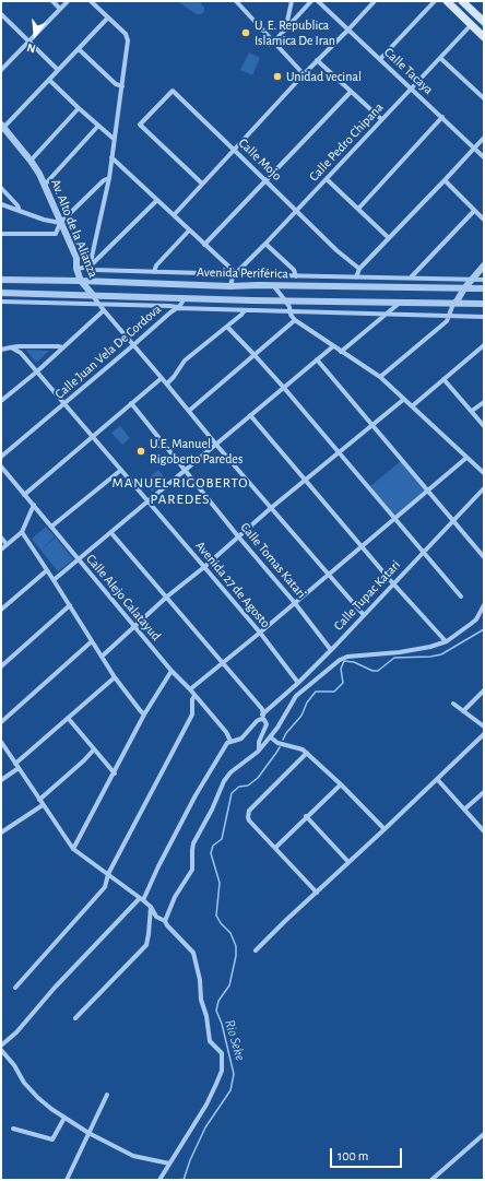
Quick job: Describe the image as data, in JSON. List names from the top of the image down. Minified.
{"streets":{"street":["Calle Tacaya","Calle Pedro Chipana","Calle Mojo","Av. Alto de la Alianza","Avenida Periférica","Calle Juan Vela De Cordova","Calle Tomas Katari","Avenida 27 de Agosto","Calle Tupac Katari","Calle Alejo Calatayud"]},"crossings":[["Calle Tacaya","Calle Pedro Chipana"],["Calle Pedro Chipana","Calle Mojo"],["Av. Alto de la Alianza","Avenida Periférica"],["Calle Juan Vela De Cordova","Avenida 27 de Agosto"],["Calle Tomas Katari","Calle Tupac Katari"],["Avenida 27 de Agosto","Calle Tupac Katari"]],"districts":["MANUEL RIGOBERTO PAREDES"],"water":["Rio Seke"],"places":["U. E. Republica Islamica De Iran","Unidad vecinal","U.E. Manuel Rigoberto Paredes"],"scale_bar":"100 m","north":"bottom"}
